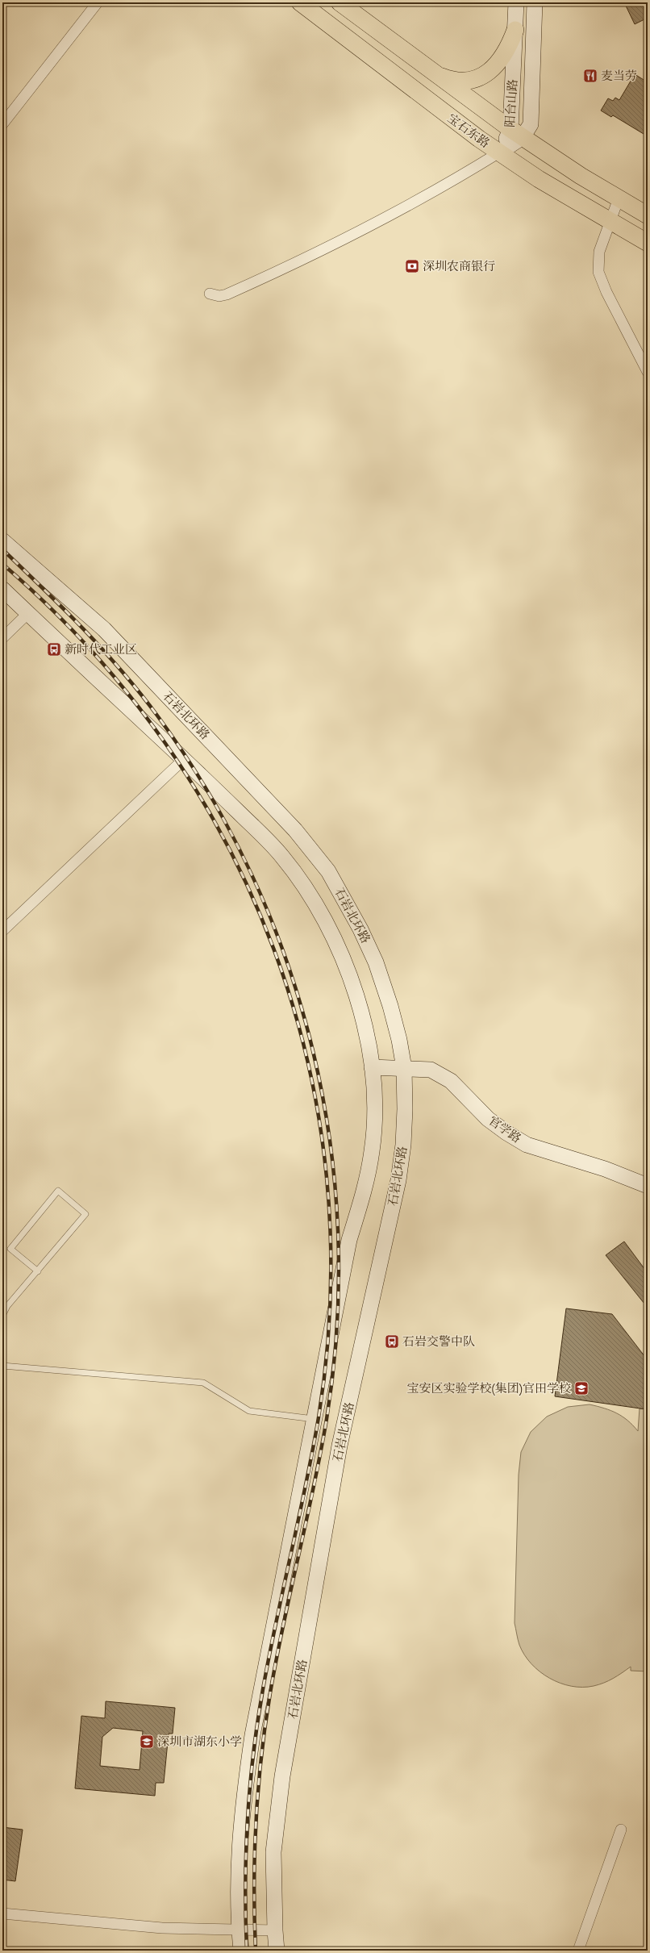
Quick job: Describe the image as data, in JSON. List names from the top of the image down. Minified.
{"streets":{"main road":["阳台山路","宝石东路","石岩北环路","官学路"]},"crossings":[["阳台山路","宝石东路"],["石岩北环路","官学路"]],"places":{"restaurant":["麦当劳"],"bank":["深圳农商银行"],"bus stop":["新时代工业区","石岩交警中队"],"school or university":["宝安区实验学校(集团)官田学校","深圳市湖东小学"]}}
